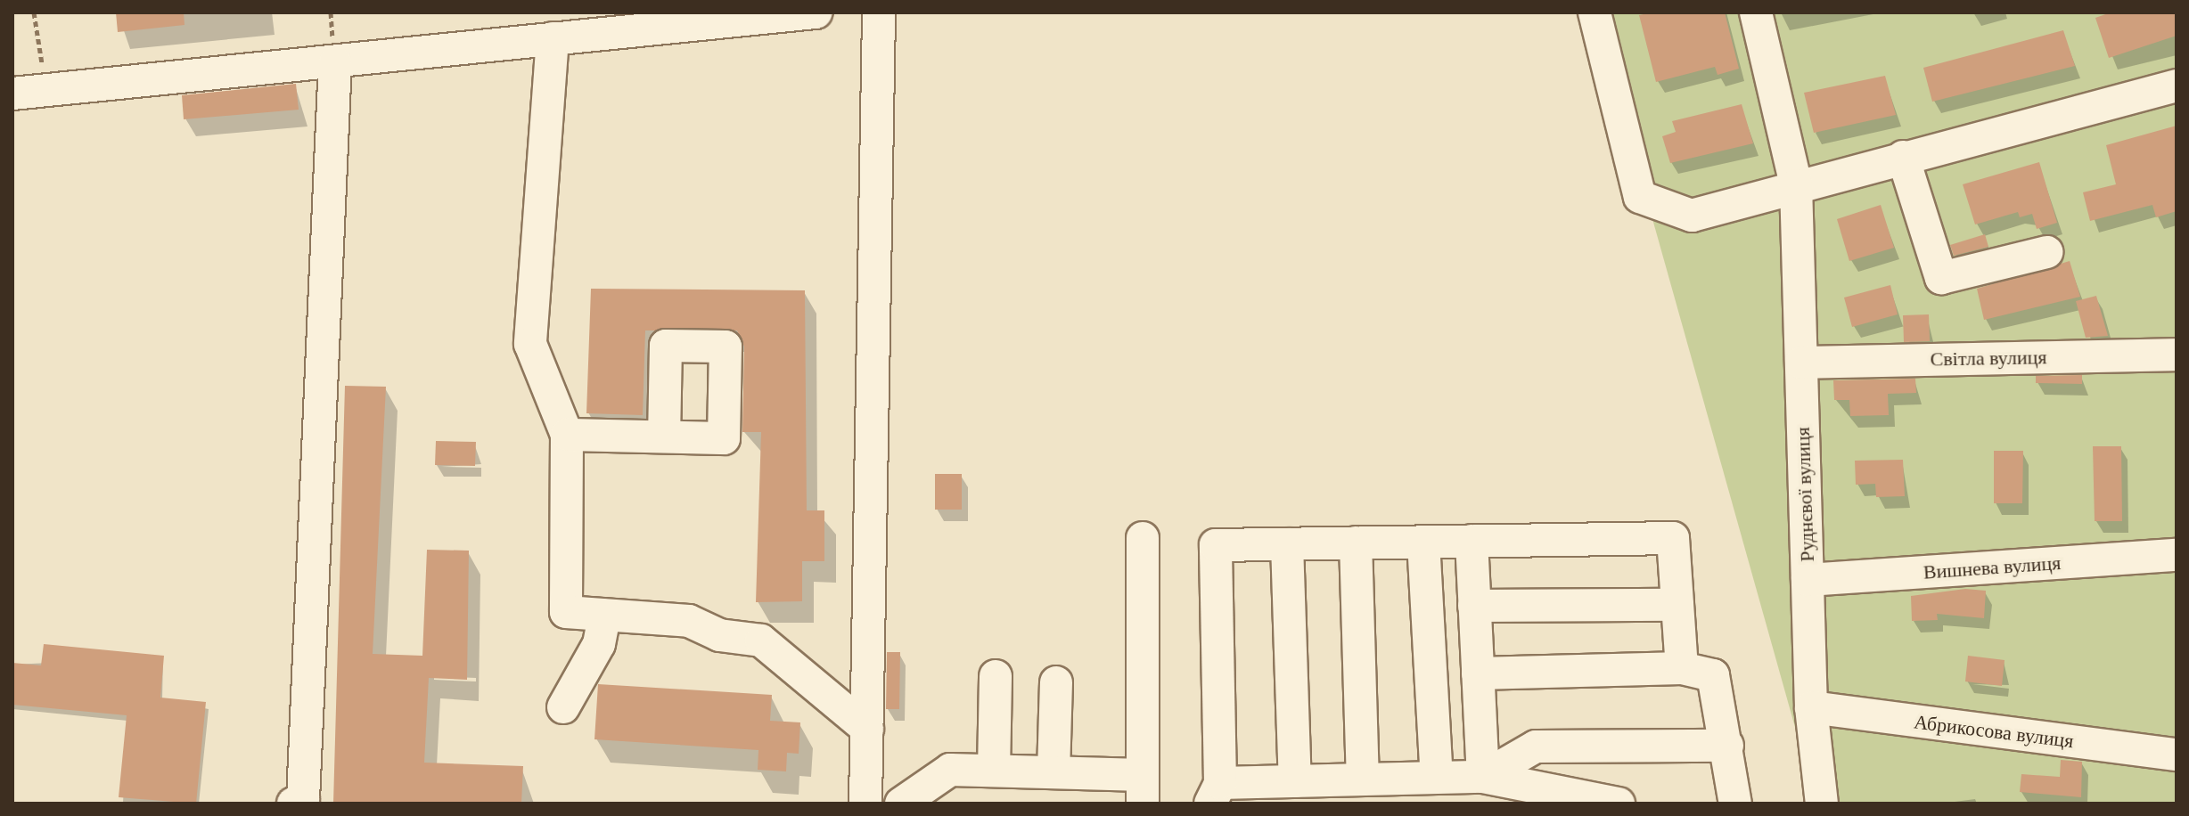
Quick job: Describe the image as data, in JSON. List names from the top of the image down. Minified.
{"streets":{"street":["Світла вулиця","Руднєвої вулиця","Вишнева вулиця","Абрикосова вулиця"]},"crossings":[["Світла вулиця","Руднєвої вулиця"],["Руднєвої вулиця","Вишнева вулиця"],["Руднєвої вулиця","Абрикосова вулиця"]]}
